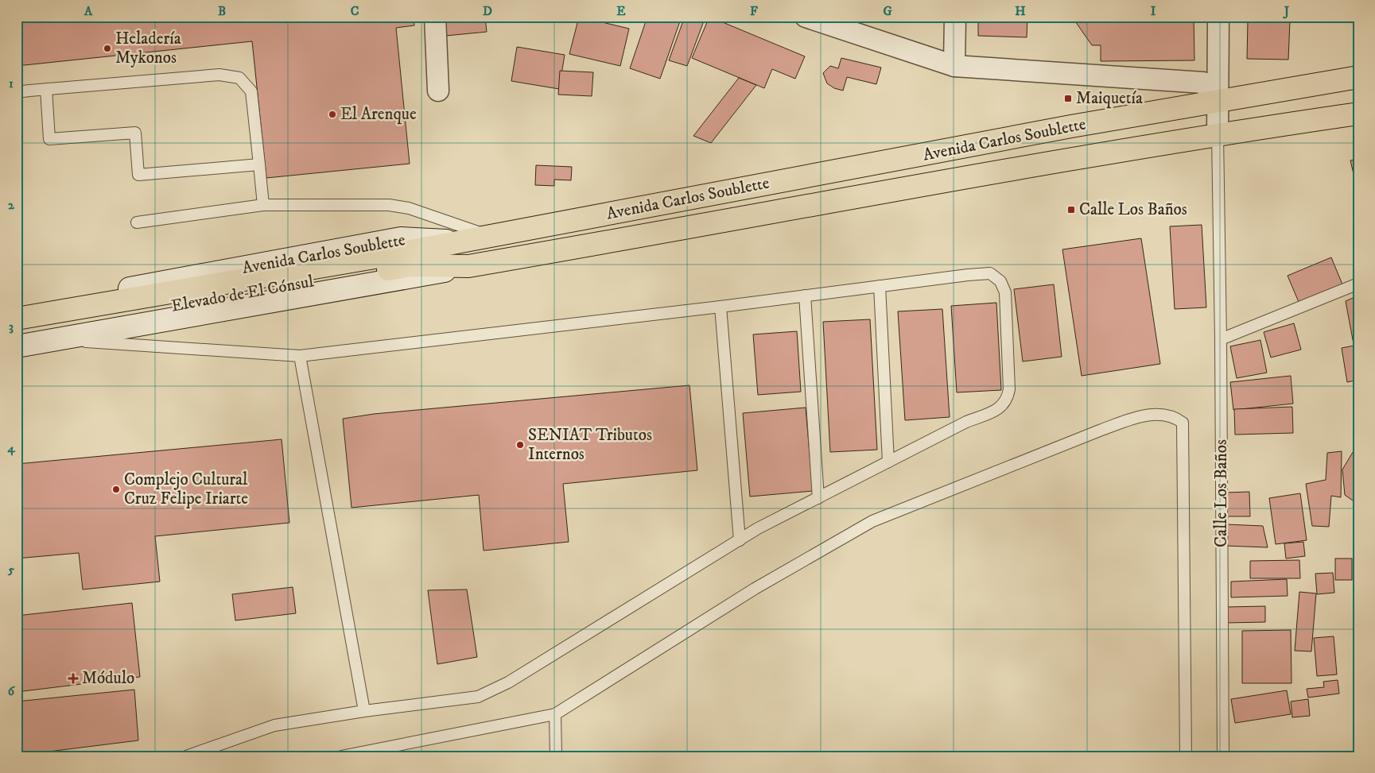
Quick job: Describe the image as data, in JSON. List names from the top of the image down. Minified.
{"streets":{"main road":["Avenida Carlos Soublette","Elevado de El Cónsul"],"street":["Calle Los Baños"]},"crossings":[["Avenida Carlos Soublette","Elevado de El Cónsul"],["Avenida Carlos Soublette","Calle Los Baños"]],"places":{"other":["Heladería Mykonos","El Arenque","SENIAT Tributos Internos","Complejo Cultural Cruz Felipe Iriarte"],"transit":["Maiquetía","Calle Los Baños"],"health":["Módulo"]},"grid":{"columns":["A","B","C","D","E","F","G","H","I","J"],"rows":["1","2","3","4","5","6"]}}
